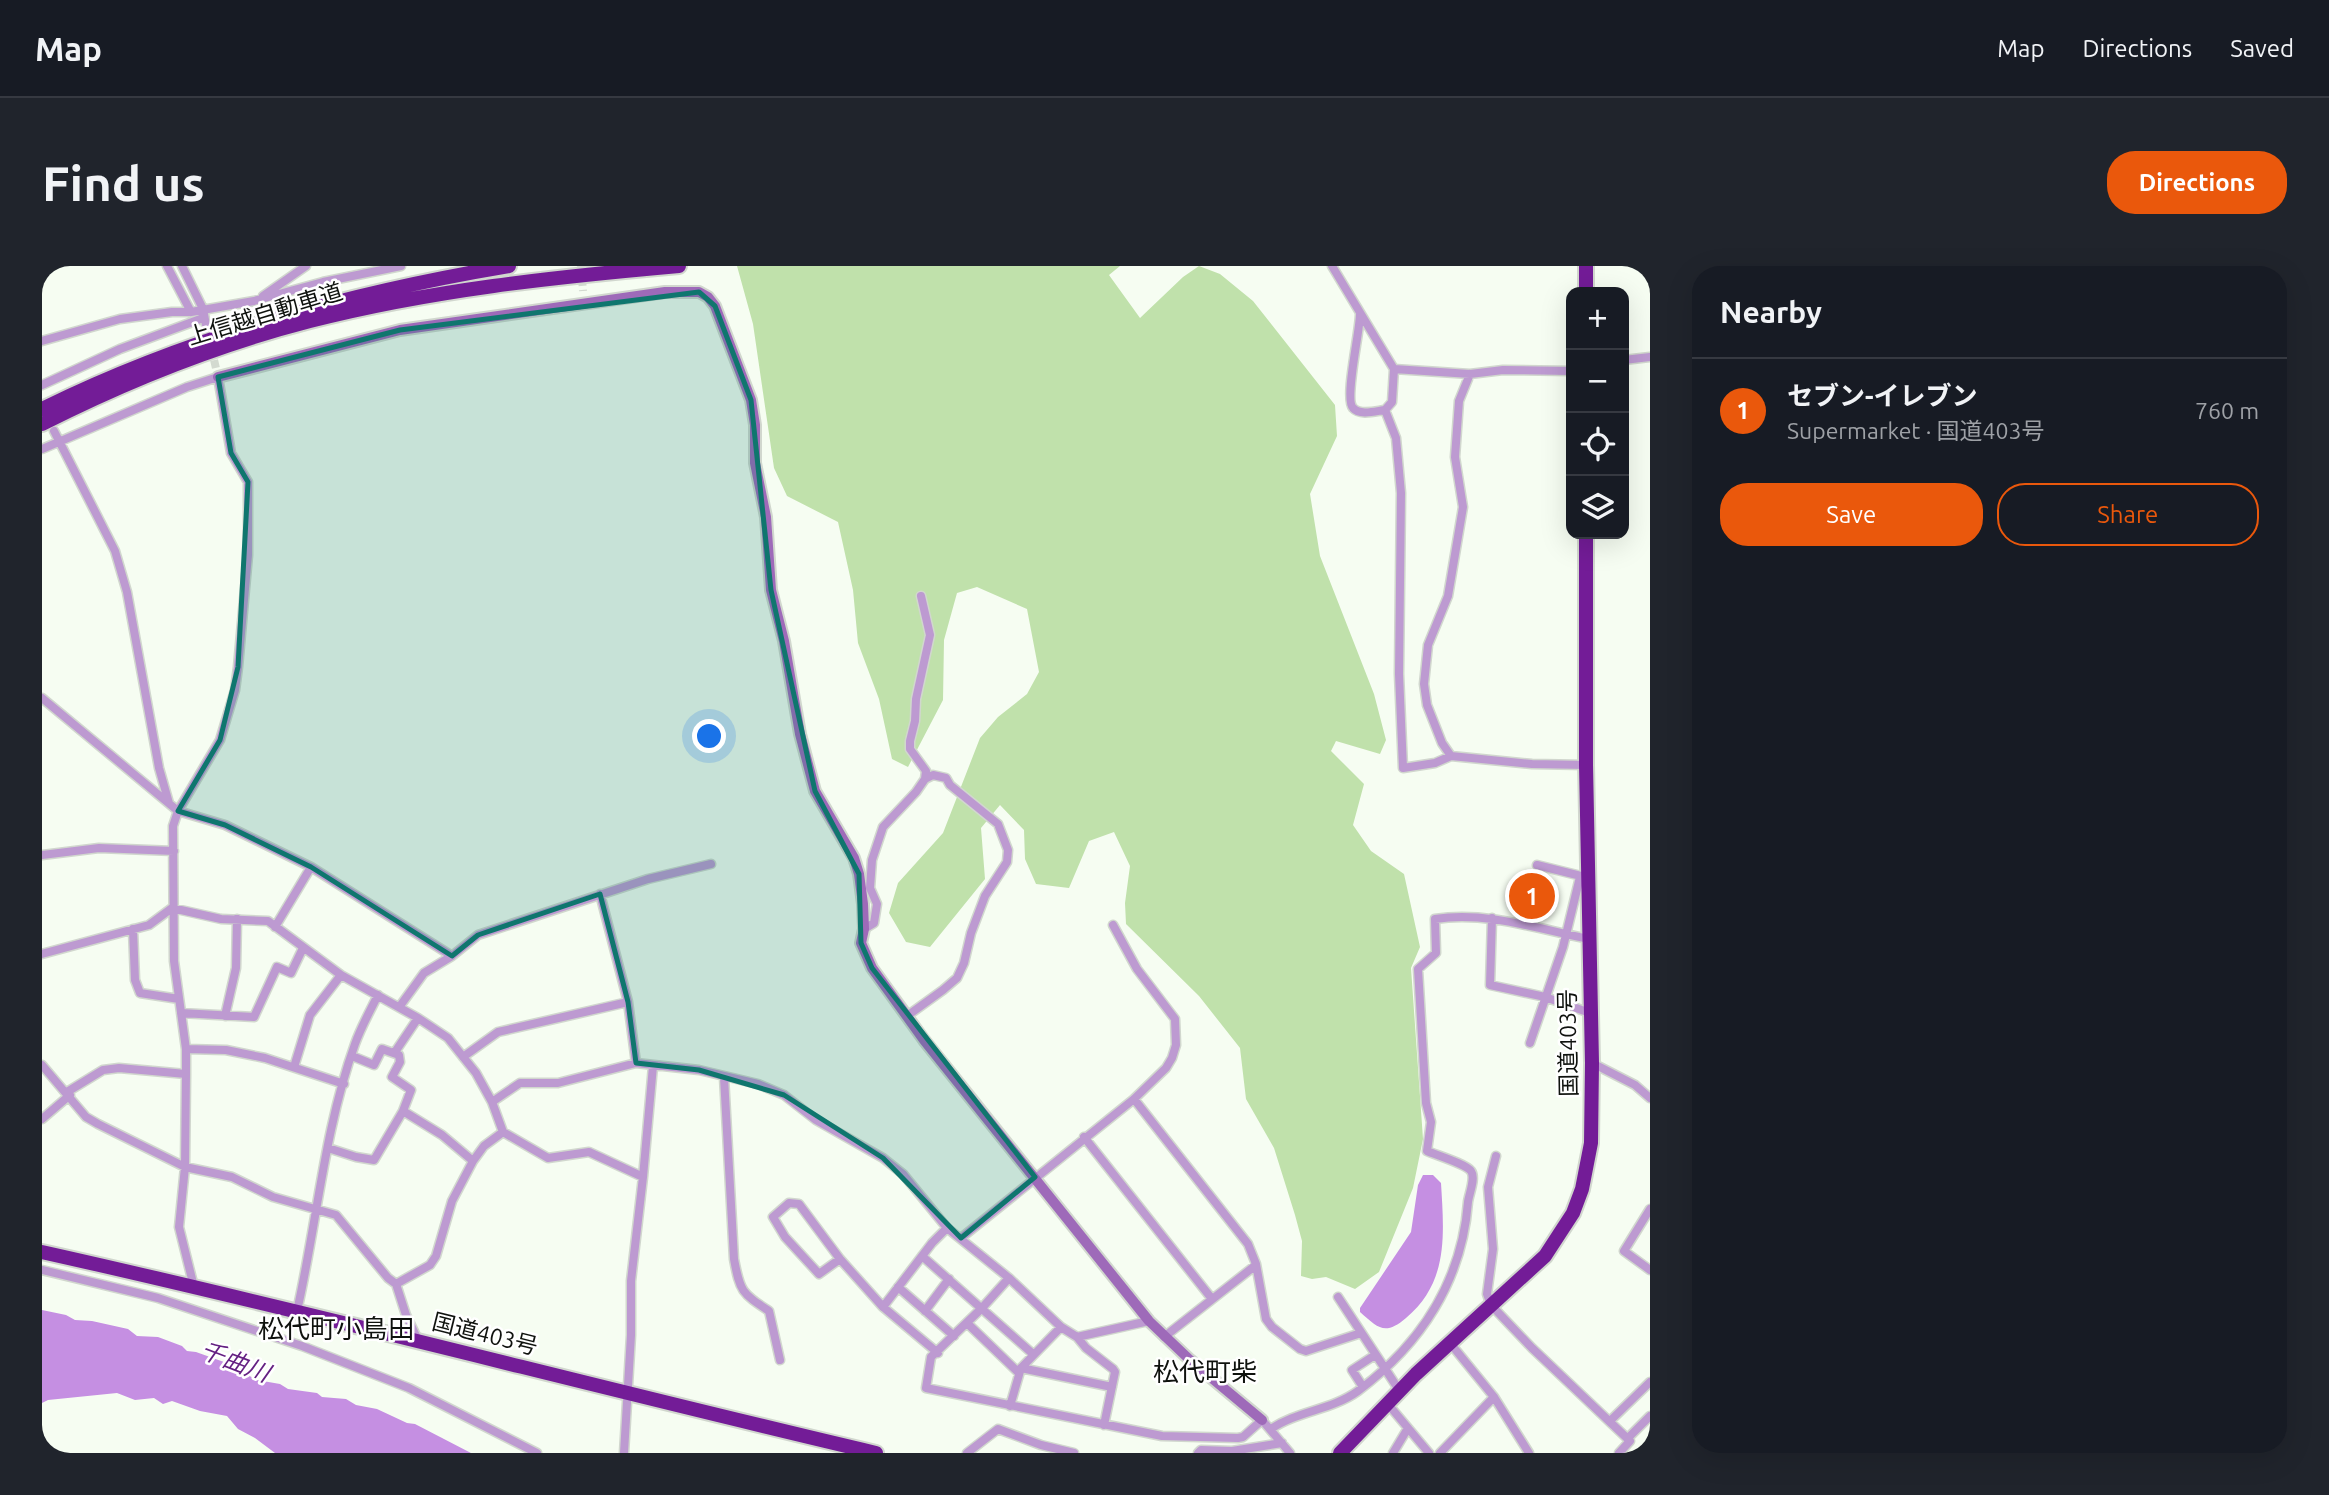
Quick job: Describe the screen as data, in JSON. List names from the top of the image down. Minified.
{"streets":{"highway":["上信越自動車道","国道403号"]},"districts":["松代町小島田","松代町柴"],"water":["千曲川"],"page":{"header":"Map","nav":["Map","Directions","Saved"],"buttons":["Directions",["Save","Share"]],"title":"Find us","heading":"Nearby","map_buttons":["+","−"],"list":[{"mark":"1","name":"セブン-イレブン","note":"Supermarket · 国道403号","value":"760 m"}],"pins":"1"}}
